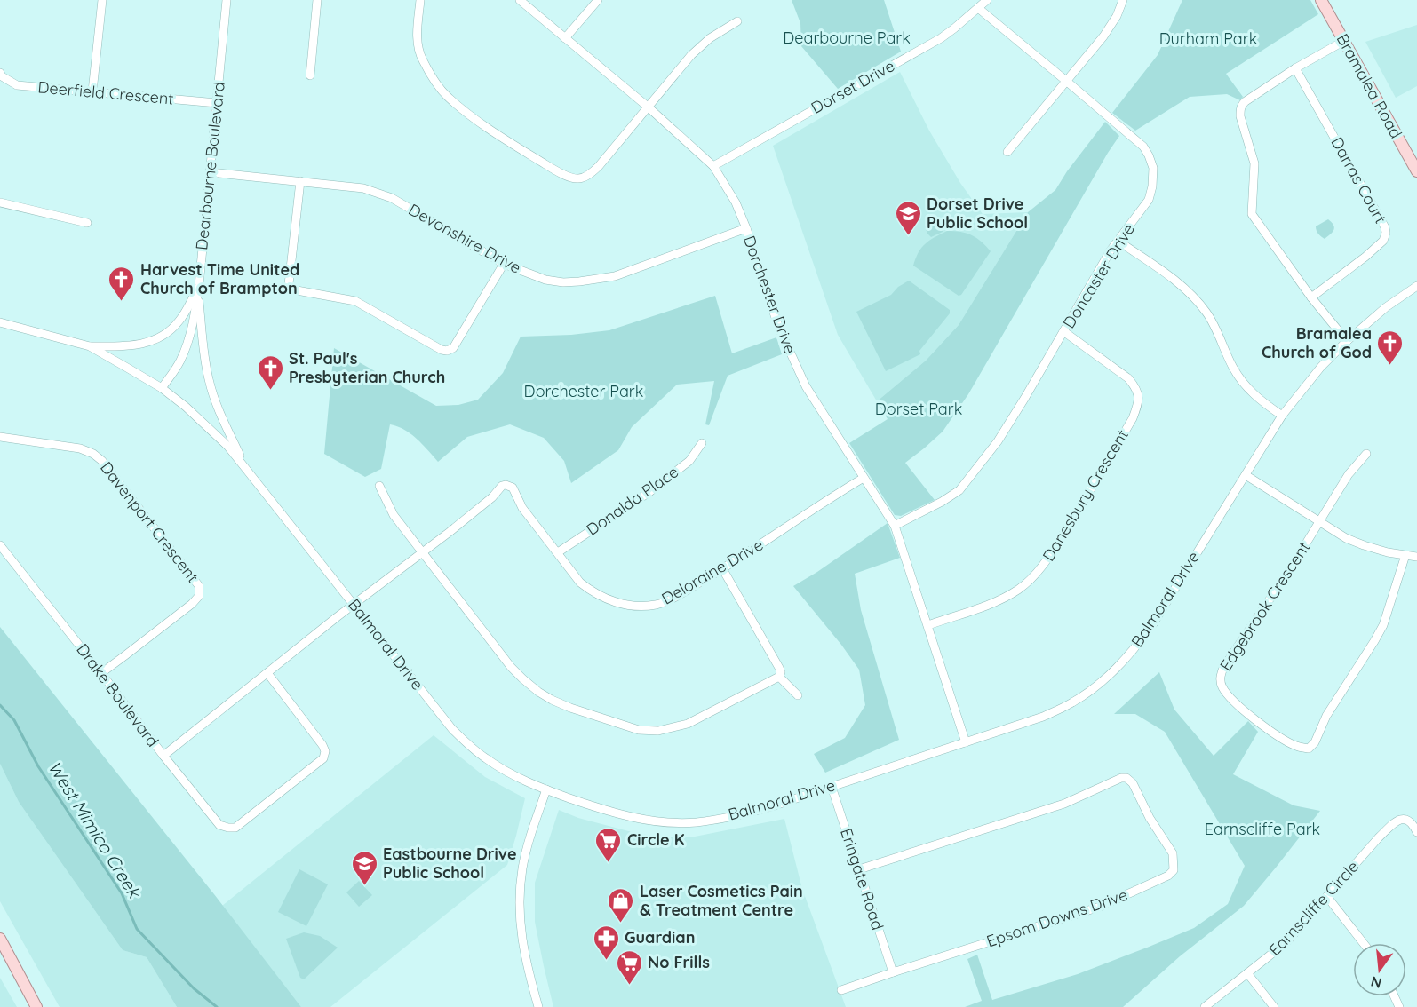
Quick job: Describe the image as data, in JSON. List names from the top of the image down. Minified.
{"streets":{"main road":["Bramalea Road"],"street":["Dorset Drive","Deerfield Crescent","Dearbourne Boulevard","Darras Court","Devonshire Drive","Doncaster Drive","Dorchester Drive","Danesbury Crescent","Donalda Place","Davenport Crescent","Deloraine Drive","Balmoral Drive","Edgebrook Crescent","Drake Boulevard","Eringate Road","Earnscliffe Circle","Epsom Downs Drive"]},"crossings":[["Dorset Drive","Doncaster Drive"],["Dorset Drive","Dorchester Drive"],["Deerfield Crescent","Dearbourne Boulevard"],["Dearbourne Boulevard","Devonshire Drive"],["Dearbourne Boulevard","Balmoral Drive"],["Devonshire Drive","Dorchester Drive"],["Doncaster Drive","Dorchester Drive"],["Doncaster Drive","Danesbury Crescent"],["Dorchester Drive","Danesbury Crescent"],["Dorchester Drive","Deloraine Drive"],["Dorchester Drive","Balmoral Drive"],["Donalda Place","Deloraine Drive"],["Davenport Crescent","Drake Boulevard"],["Deloraine Drive","Balmoral Drive"],["Deloraine Drive","Drake Boulevard"],["Balmoral Drive","Drake Boulevard"],["Balmoral Drive","Eringate Road"],["Eringate Road","Epsom Downs Drive"]],"water":["West Mimico Creek"],"parks":["Dearbourne Park","Durham Park","Dorchester Park","Dorset Park","Earnscliffe Park"],"places":{"school or university":["Dorset Drive Public School","Eastbourne Drive Public School"],"church":["Harvest Time United Church of Brampton","Bramalea Church of God","St. Paul's Presbyterian Church"],"supermarket":["Circle K","No Frills"],"shop":["Laser Cosmetics Pain & Treatment Centre"],"pharmacy":["Guardian"]},"north":"bottom"}
